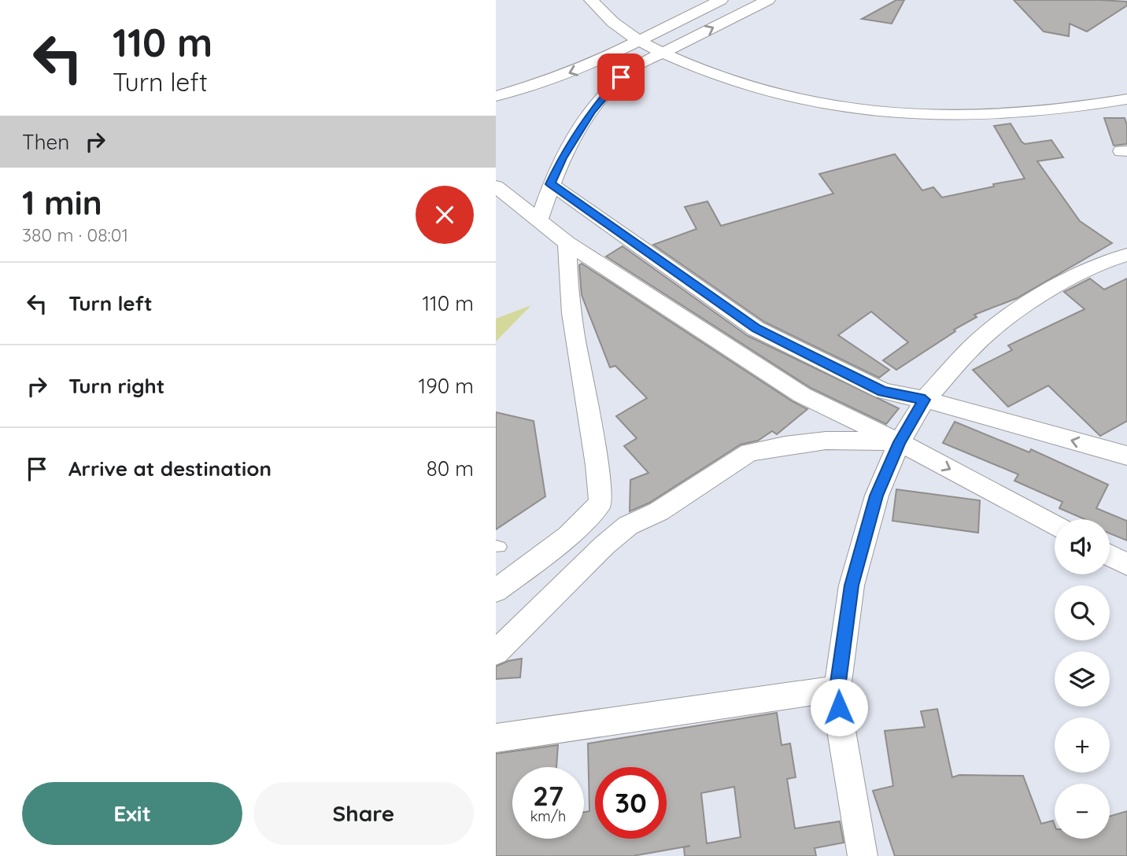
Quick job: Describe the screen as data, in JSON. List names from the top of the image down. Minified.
{"page":{"turn":["110 m","Turn left"],"then":"Then","heading":["1 min","380 m · 08:01"],"list":[{"name":"Turn left","value":"110 m"},{"name":"Turn right","value":"190 m"},{"name":"Arrive at destination","value":"80 m"}],"map_buttons":["+","−"],"speed":"27 km/h","limit":"30","buttons":["Exit","Share"]}}
